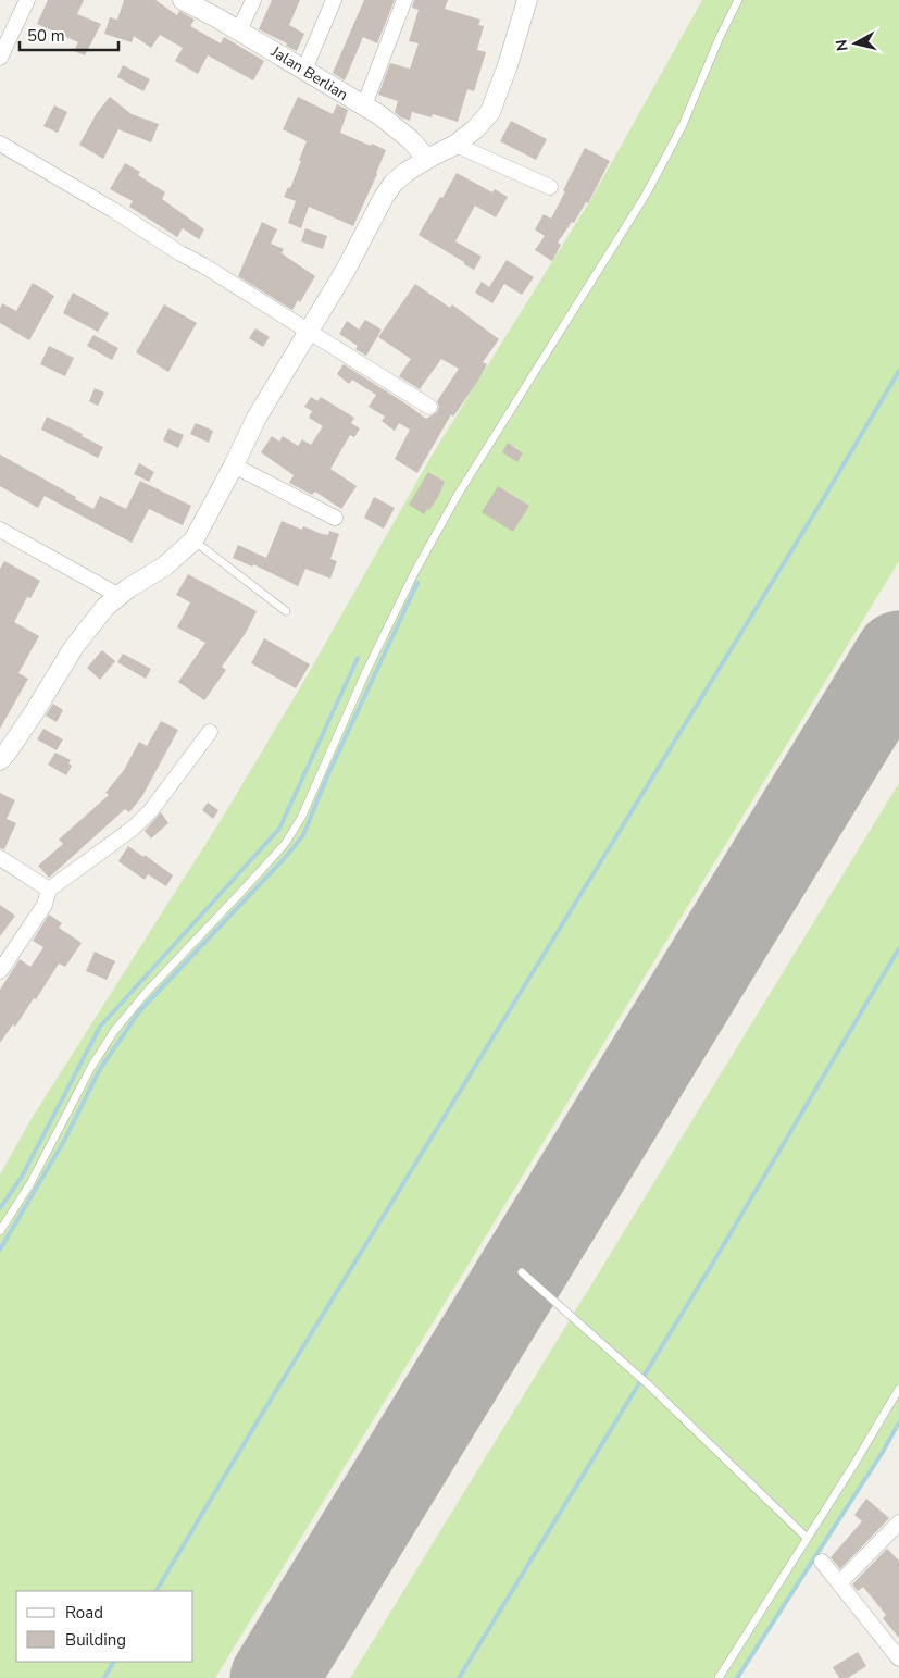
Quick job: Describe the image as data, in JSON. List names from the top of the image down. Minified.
{"streets":{"street":["Jalan Berlian"]},"legend":["Road","Building"],"scale_bar":"50 m","north":"left"}
